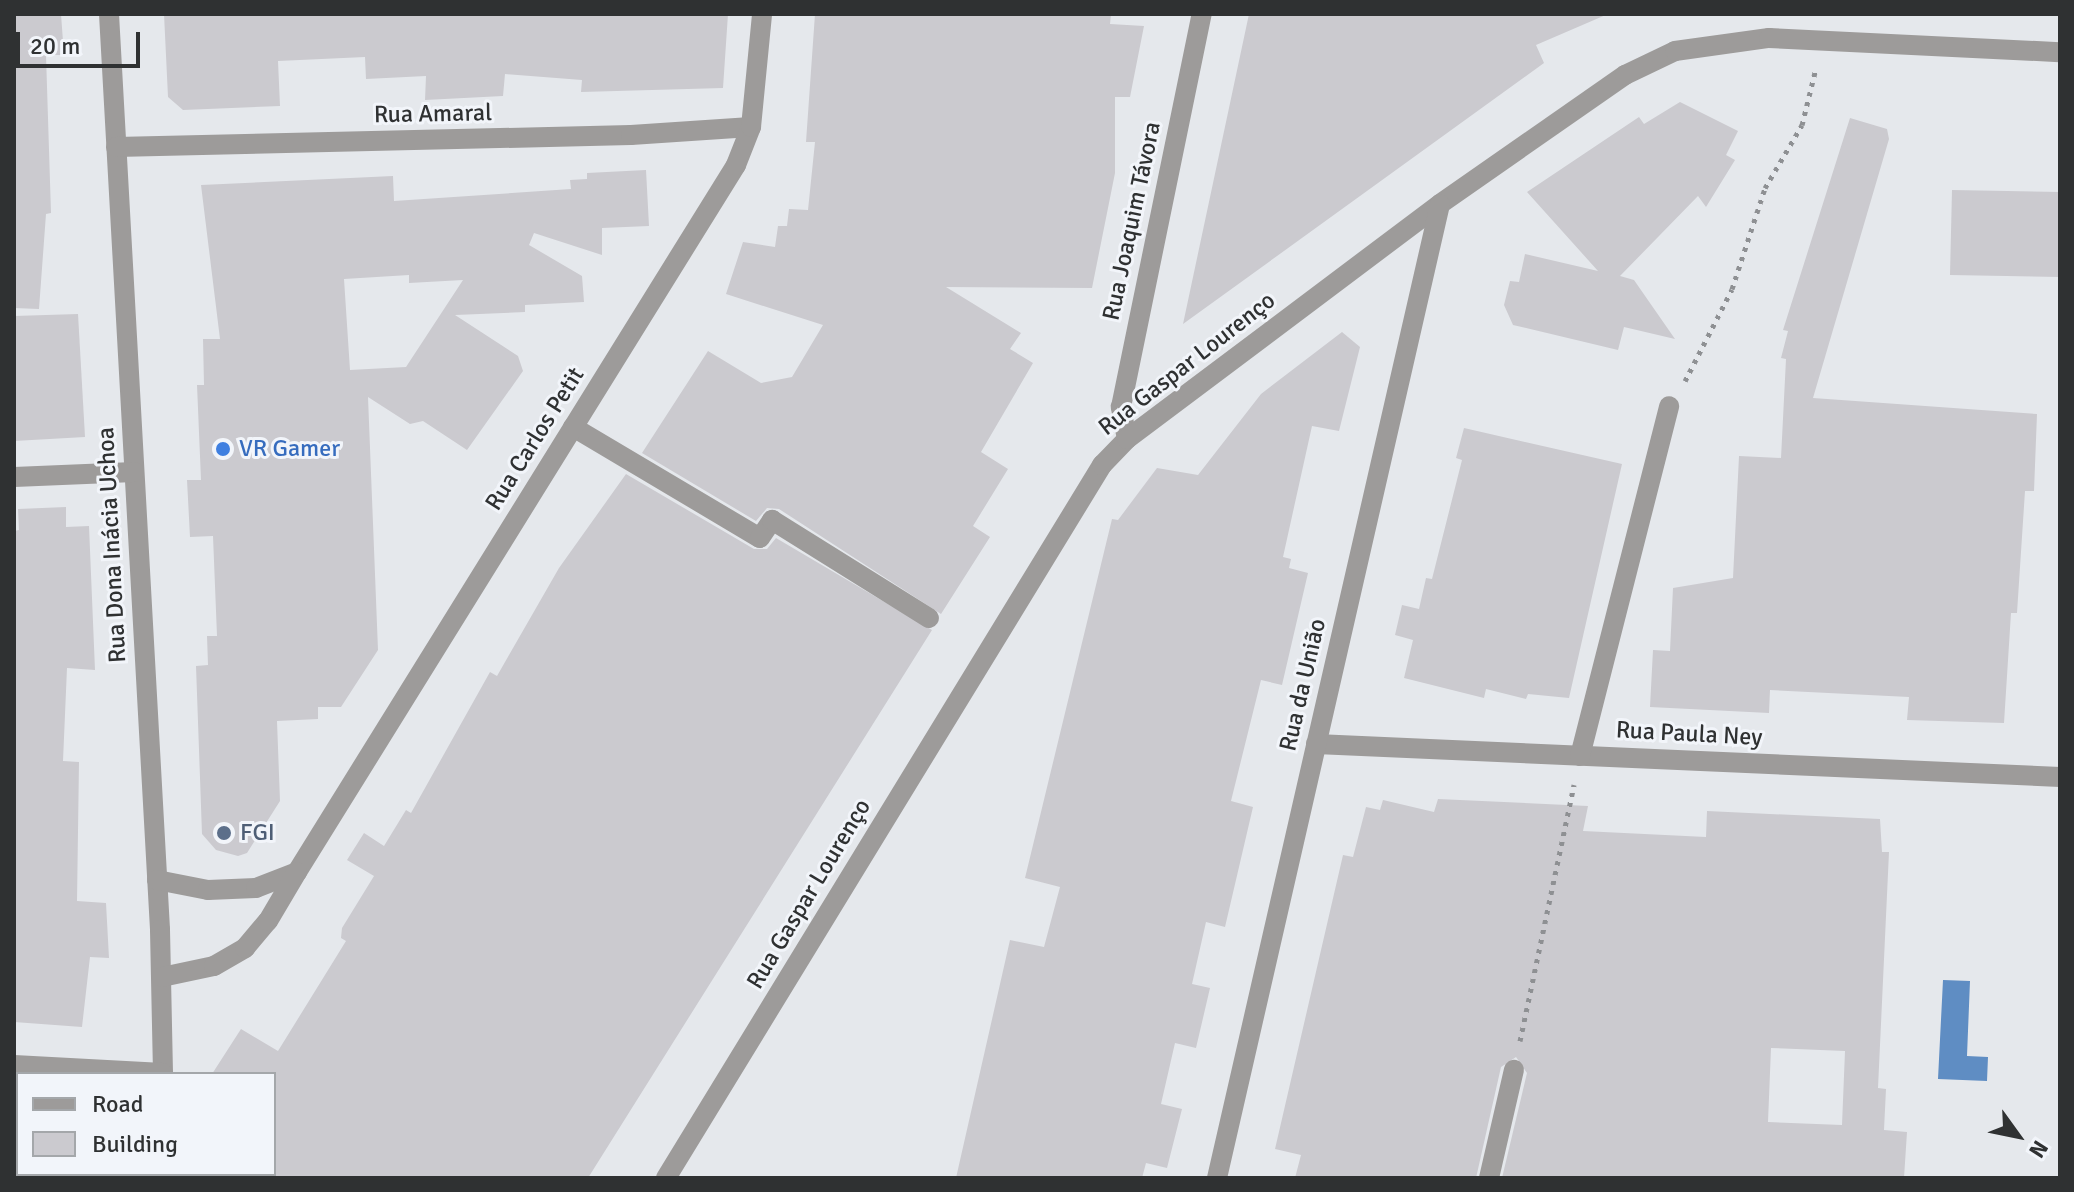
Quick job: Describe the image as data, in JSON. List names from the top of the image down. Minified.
{"streets":{"street":["Rua Amaral","Rua Joaquim Távora","Rua Gaspar Lourenço","Rua Carlos Petit","Rua Dona Inácia Uchoa","Rua da União","Rua Paula Ney"]},"crossings":[["Rua Amaral","Rua Carlos Petit"],["Rua Amaral","Rua Dona Inácia Uchoa"],["Rua Joaquim Távora","Rua Gaspar Lourenço"],["Rua Gaspar Lourenço","Rua da União"],["Rua Carlos Petit","Rua Dona Inácia Uchoa"],["Rua da União","Rua Paula Ney"]],"places":["VR Gamer","FGI"],"legend":["Road","Building"],"scale_bar":"20 m","north":"bottom right"}
